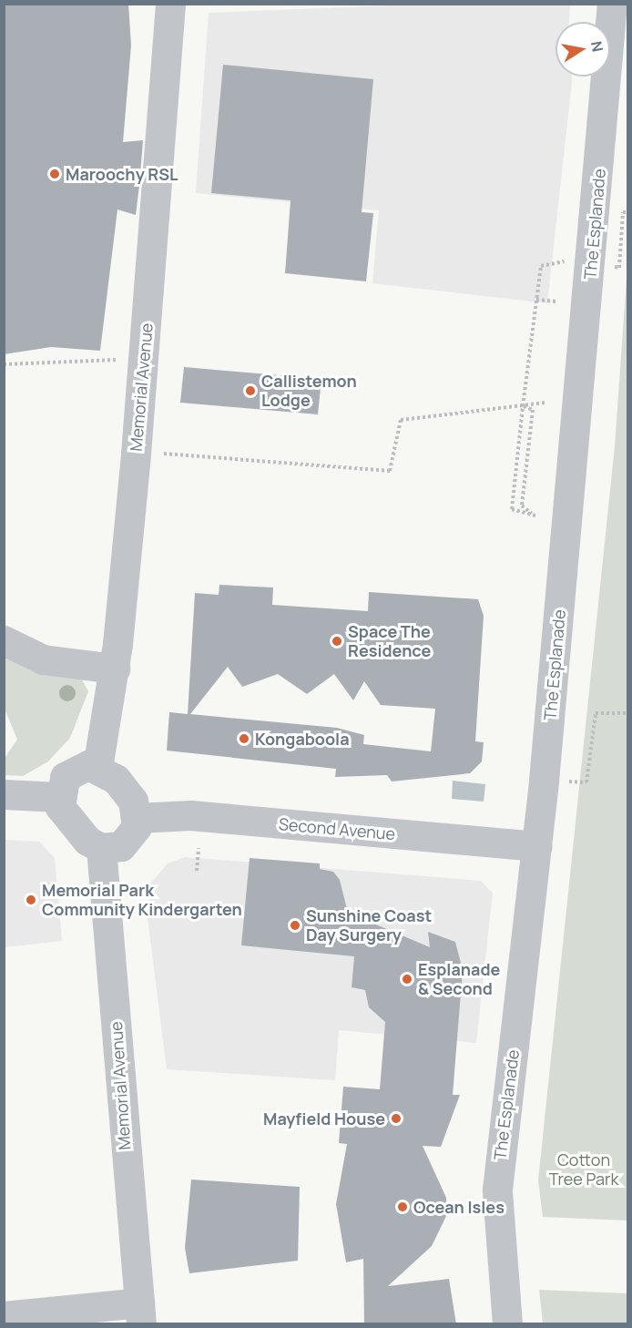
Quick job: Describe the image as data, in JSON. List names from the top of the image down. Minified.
{"streets":{"street":["The Esplanade","Memorial Avenue","Second Avenue"]},"crossings":[["The Esplanade","Second Avenue"],["Memorial Avenue","Second Avenue"]],"parks":["Cotton Tree Park"],"places":["Maroochy RSL","Callistemon Lodge","Space The Residence","Kongaboola","Memorial Park Community Kindergarten","Sunshine Coast Day Surgery","Esplanade & Second","Mayfield House","Ocean Isles"],"north":"right"}
